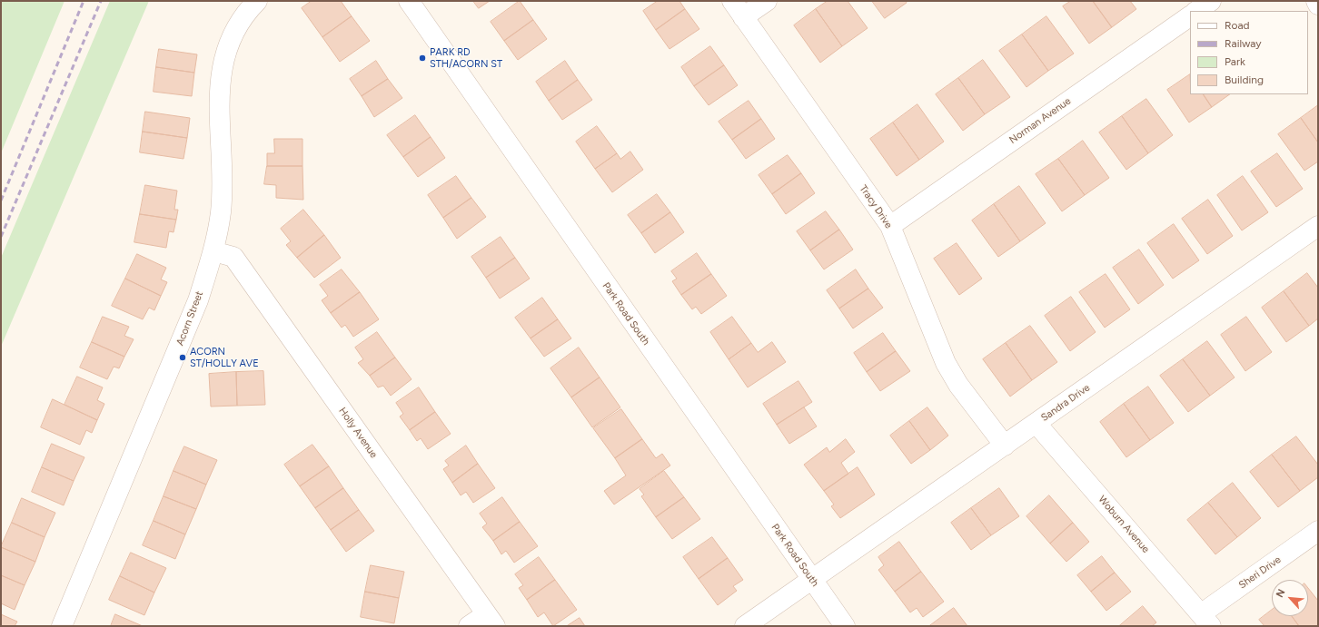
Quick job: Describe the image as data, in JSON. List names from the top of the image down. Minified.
{"streets":{"street":["Norman Avenue","Tracy Drive","Park Road South","Acorn Street","Sandra Drive","Holly Avenue","Woburn Avenue","Sheri Drive"]},"crossings":[["Norman Avenue","Tracy Drive"],["Tracy Drive","Sandra Drive"],["Park Road South","Sandra Drive"],["Acorn Street","Holly Avenue"],["Sandra Drive","Woburn Avenue"],["Woburn Avenue","Sheri Drive"]],"places":["PARK RD STH/ACORN ST","ACORN ST/HOLLY AVE"],"legend":["Road","Railway","Park","Building"],"north":"top left"}
